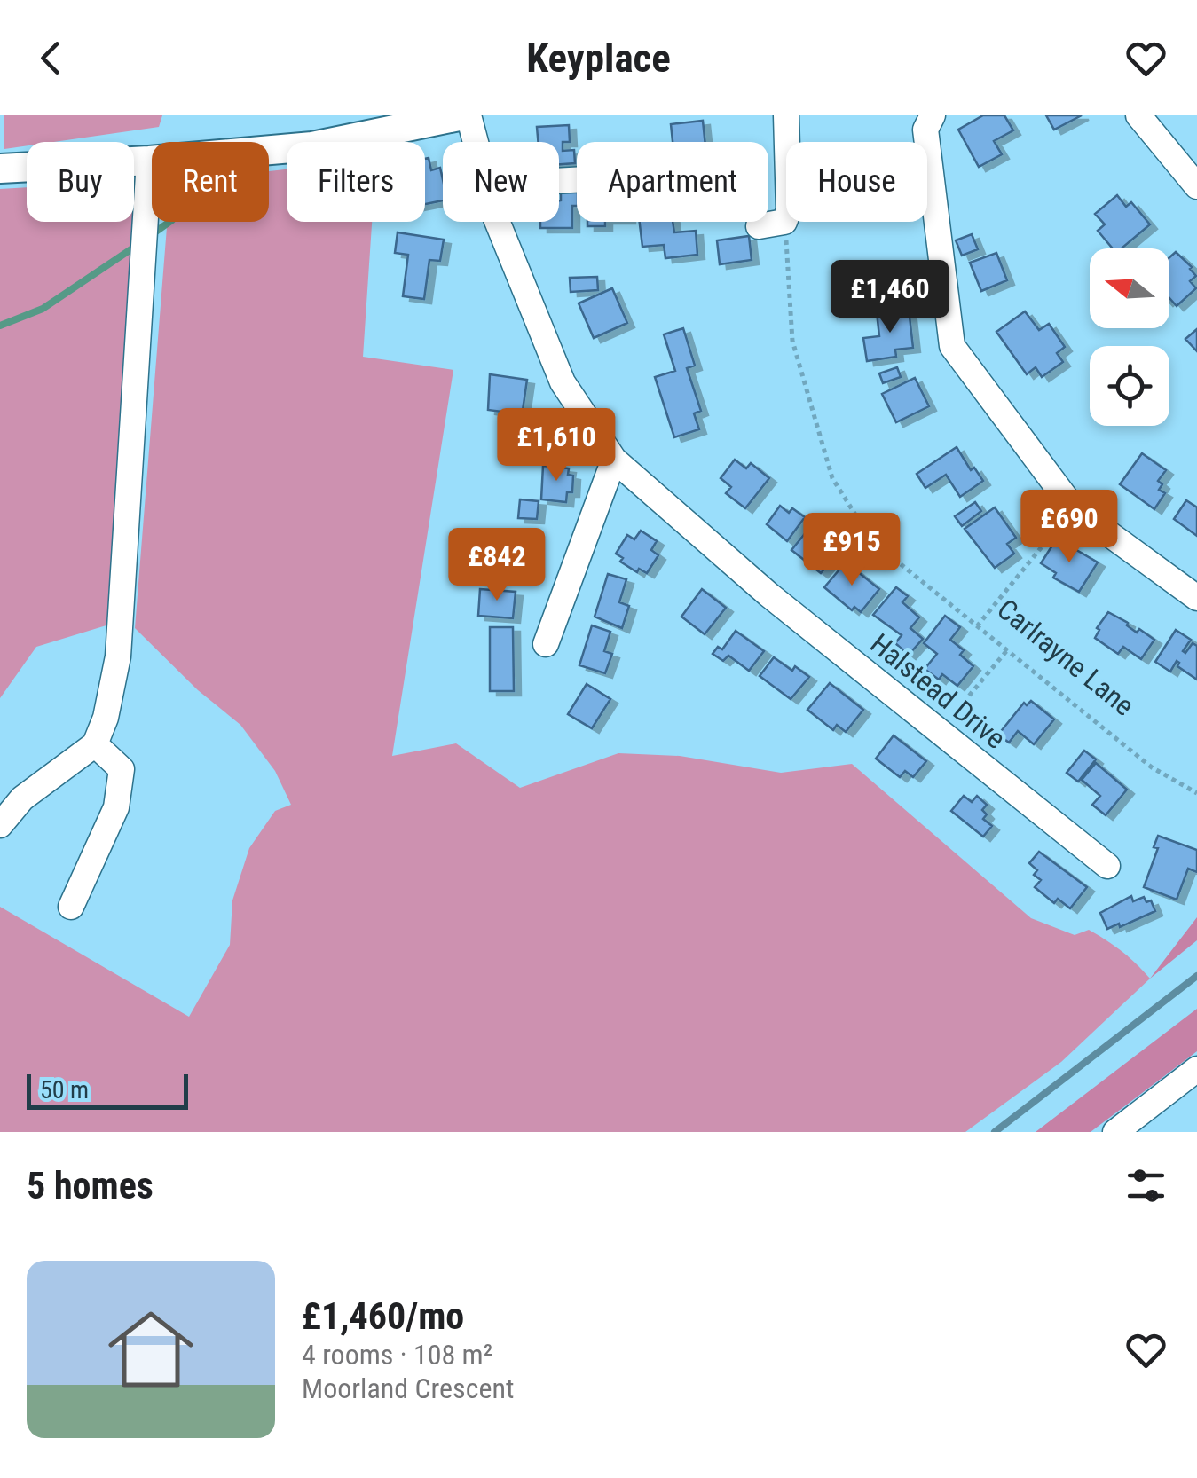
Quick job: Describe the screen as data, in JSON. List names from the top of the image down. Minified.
{"streets":{"street":["Halstead Drive"],"path":["Carlrayne Lane"]},"scale_bar":"50 m","north":"left","page":{"header":"Keyplace","chip":["Buy","Rent","Filters","New","Apartment","House"],"price":["£1,460","£1,610","£690","£915","£842"],"scale":"50 m","heading":"5 homes","list":[{"name":"£1,460/mo","note":"4 rooms · 108 m² · Moorland Crescent"}]}}
